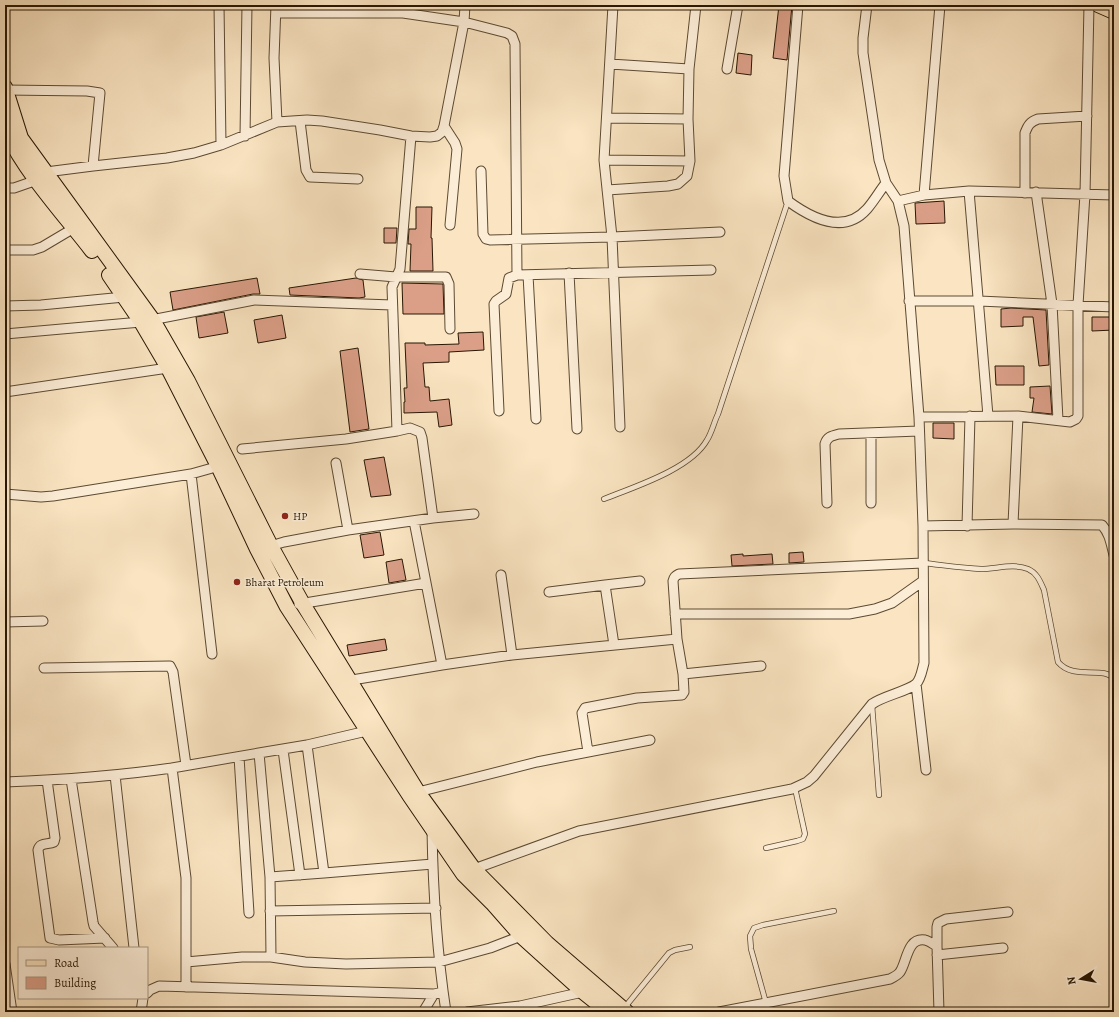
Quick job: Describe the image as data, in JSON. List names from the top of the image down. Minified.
{"places":["HP","Bharat Petroleum"],"legend":["Road","Building"],"north":"left"}
